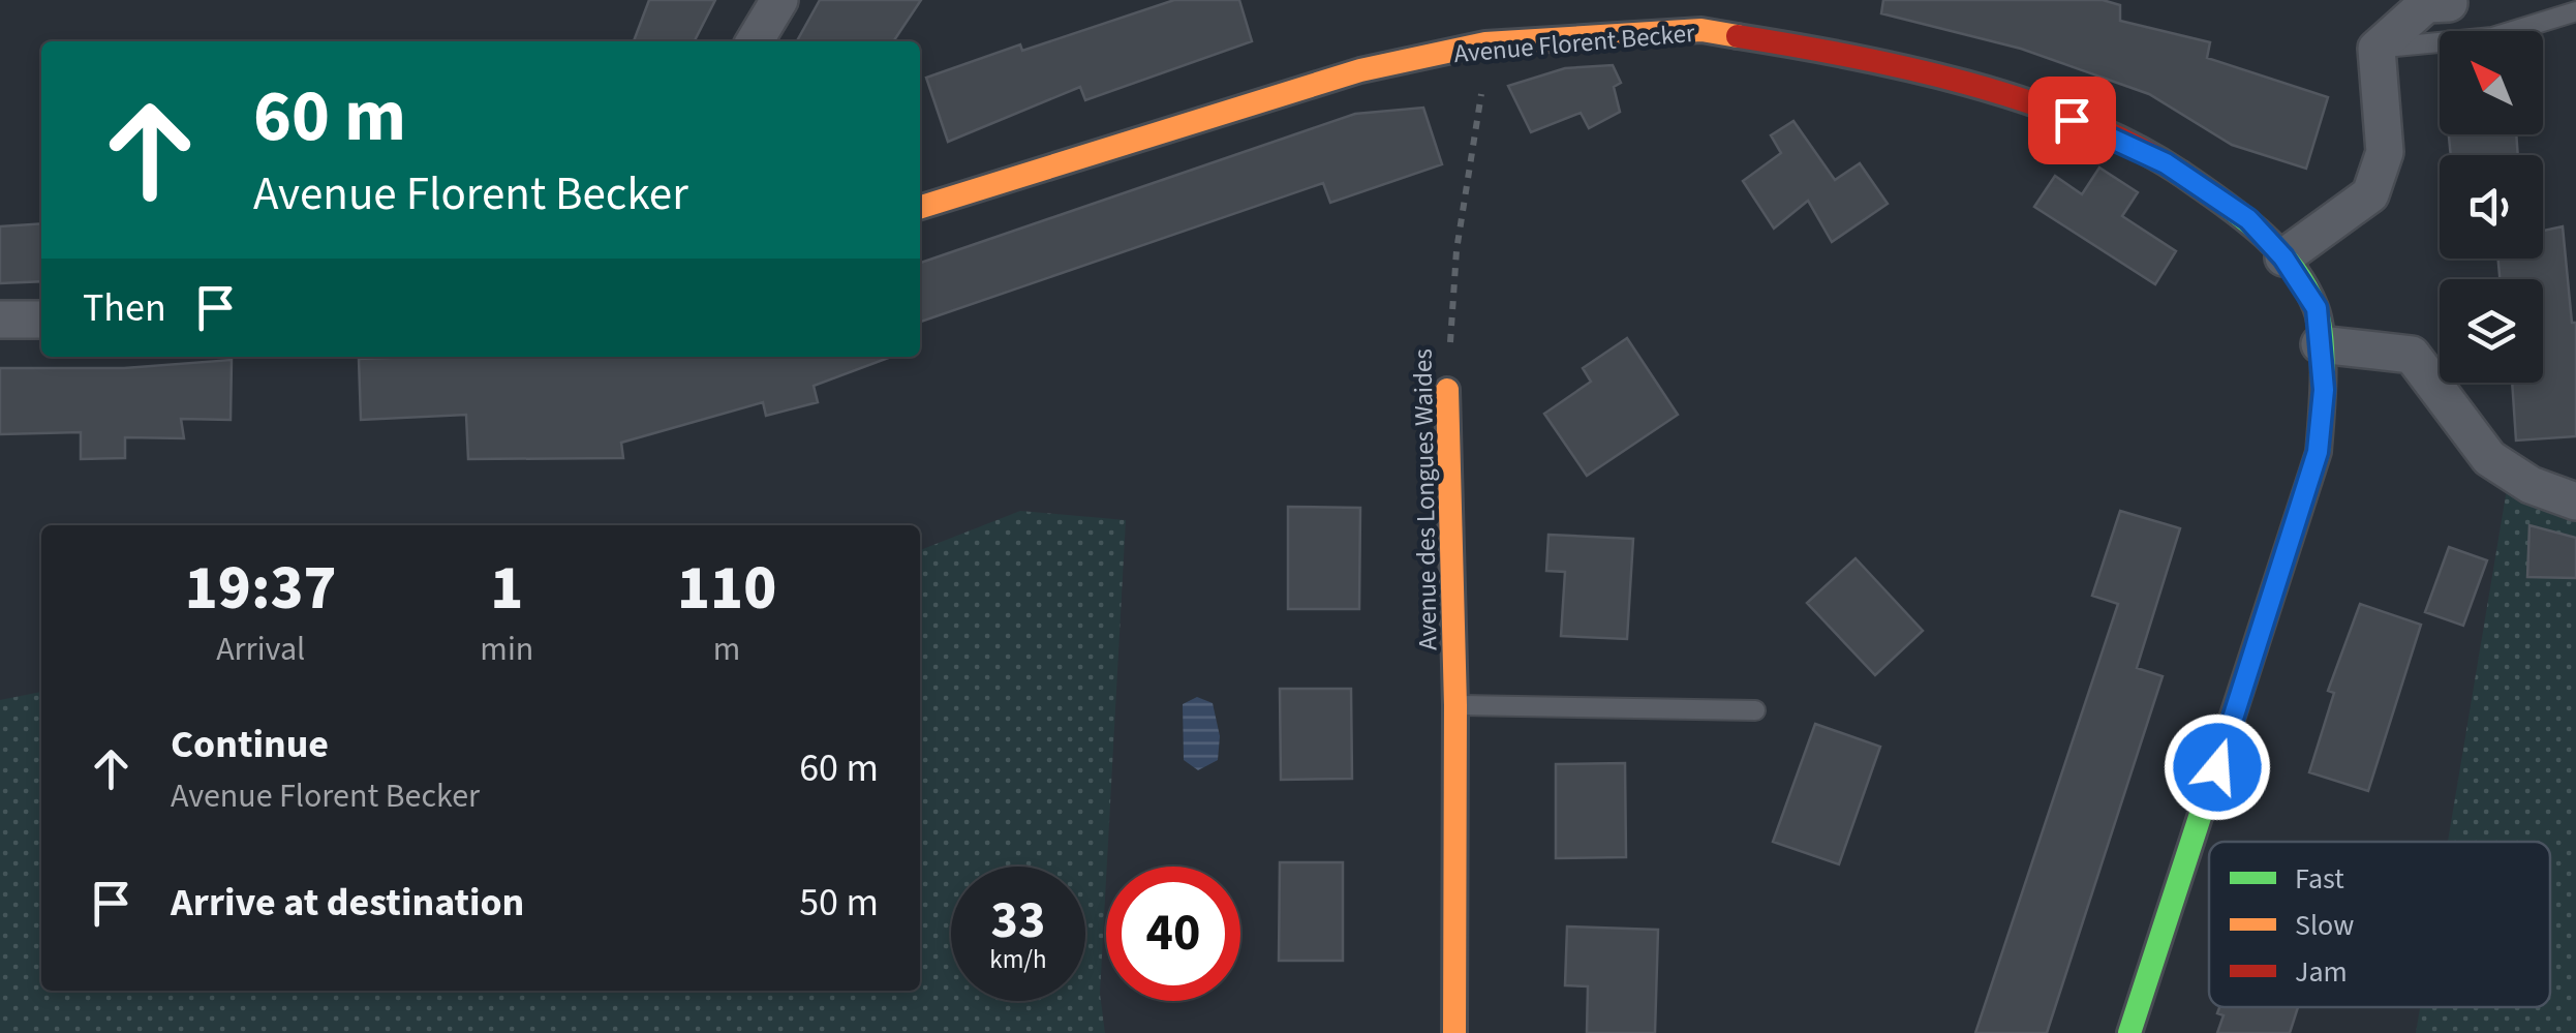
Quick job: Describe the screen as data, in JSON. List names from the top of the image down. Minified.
{"streets":{"street":["Avenue Florent Becker","Avenue des Longues Waides"]},"legend":["Fast","Slow","Jam"],"north":"top left","page":{"turn":["60 m","Avenue Florent Becker"],"then":"Then","eta":["19:37","Arrival","1","min","110","m"],"list":[{"name":"Continue","note":"Avenue Florent Becker","value":"60 m"},{"name":"Arrive at destination","value":"50 m"}],"speed":"33 km/h","limit":"40"}}
